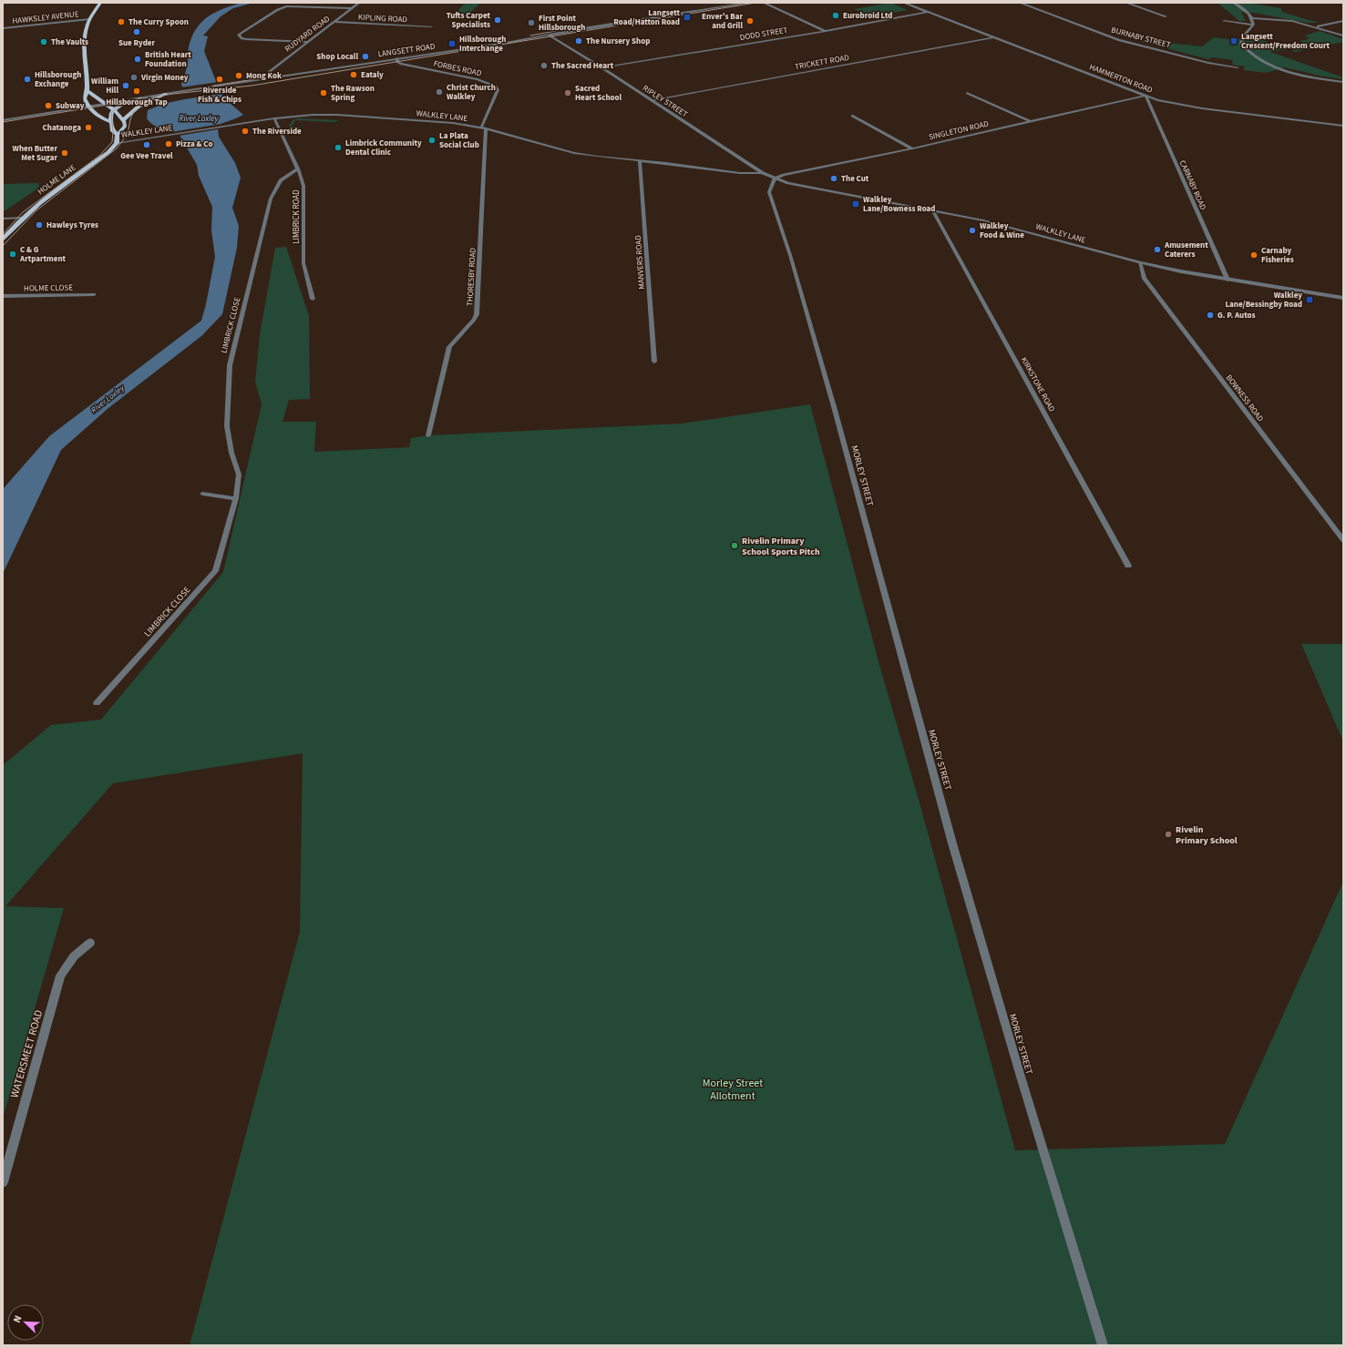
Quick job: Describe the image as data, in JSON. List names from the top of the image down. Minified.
{"streets":{"main road":["HOLME LANE"],"street":["HAWKSLEY AVENUE","KIPLING ROAD","RUDYARD ROAD","DODD STREET","BURNABY STREET","LANGSETT ROAD","TRICKETT ROAD","FORBES ROAD","HAMMERTON ROAD","RIPLEY STREET","WALKLEY LANE","SINGLETON ROAD","CARNABY ROAD","LIMBRICK ROAD","MANVERS ROAD","THORESBY ROAD","HOLME CLOSE","LIMBRICK CLOSE","KIRKSTONE ROAD","BOWNESS ROAD","MORLEY STREET","WATERSMEET ROAD"]},"crossings":[["KIPLING ROAD","RUDYARD ROAD"],["RUDYARD ROAD","LANGSETT ROAD"],["DODD STREET","HAMMERTON ROAD"],["DODD STREET","RIPLEY STREET"],["LANGSETT ROAD","FORBES ROAD"],["LANGSETT ROAD","RIPLEY STREET"],["TRICKETT ROAD","HAMMERTON ROAD"],["TRICKETT ROAD","RIPLEY STREET"],["FORBES ROAD","WALKLEY LANE"],["FORBES ROAD","THORESBY ROAD"],["HAMMERTON ROAD","SINGLETON ROAD"],["HAMMERTON ROAD","CARNABY ROAD"],["RIPLEY STREET","WALKLEY LANE"],["RIPLEY STREET","SINGLETON ROAD"],["RIPLEY STREET","MORLEY STREET"],["WALKLEY LANE","SINGLETON ROAD"],["WALKLEY LANE","HOLME LANE"],["WALKLEY LANE","CARNABY ROAD"],["WALKLEY LANE","LIMBRICK ROAD"],["WALKLEY LANE","MANVERS ROAD"],["WALKLEY LANE","THORESBY ROAD"],["WALKLEY LANE","KIRKSTONE ROAD"],["WALKLEY LANE","BOWNESS ROAD"],["WALKLEY LANE","MORLEY STREET"],["SINGLETON ROAD","CARNABY ROAD"],["SINGLETON ROAD","MORLEY STREET"],["LIMBRICK ROAD","LIMBRICK CLOSE"]],"water":["River Loxley"],"parks":["Morley Street Allotment"],"places":{"other":["Eurobroid Ltd","Tufts Carpet Specialists","Enver's Bar and Grill","The Curry Spoon","First Point Hillsborough","Sue Ryder","The Nursery Shop","The Vaults","Shop Locall","British Heart Foundation","The Sacred Heart","Eataly","Mong Kok","Virgin Money","Hillsborough Exchange","Riverside Fish & Chips","William Hill","Hillsborough Tap","Christ Church Walkley","The Rawson Spring","Sacred Heart School","Subway","Chatanoga","The Riverside","La Plata Social Club","Pizza & Co","Gee Vee Travel","Limbrick Community Dental Clinic","When Butter Met Sugar","The Cut","Hawleys Tyres","Walkley Food & Wine","Amusement Caterers","C & G Artpartment","Carnaby Fisheries","G. P. Autos","Rivelin Primary School Sports Pitch","Rivelin Primary School"],"transit":["Langsett Road/Hatton Road","Langsett Crescent/Freedom Court","Hillsborough Interchange","Walkley Lane/Bowness Road","Walkley Lane/Bessingby Road"]},"north":"top left"}
